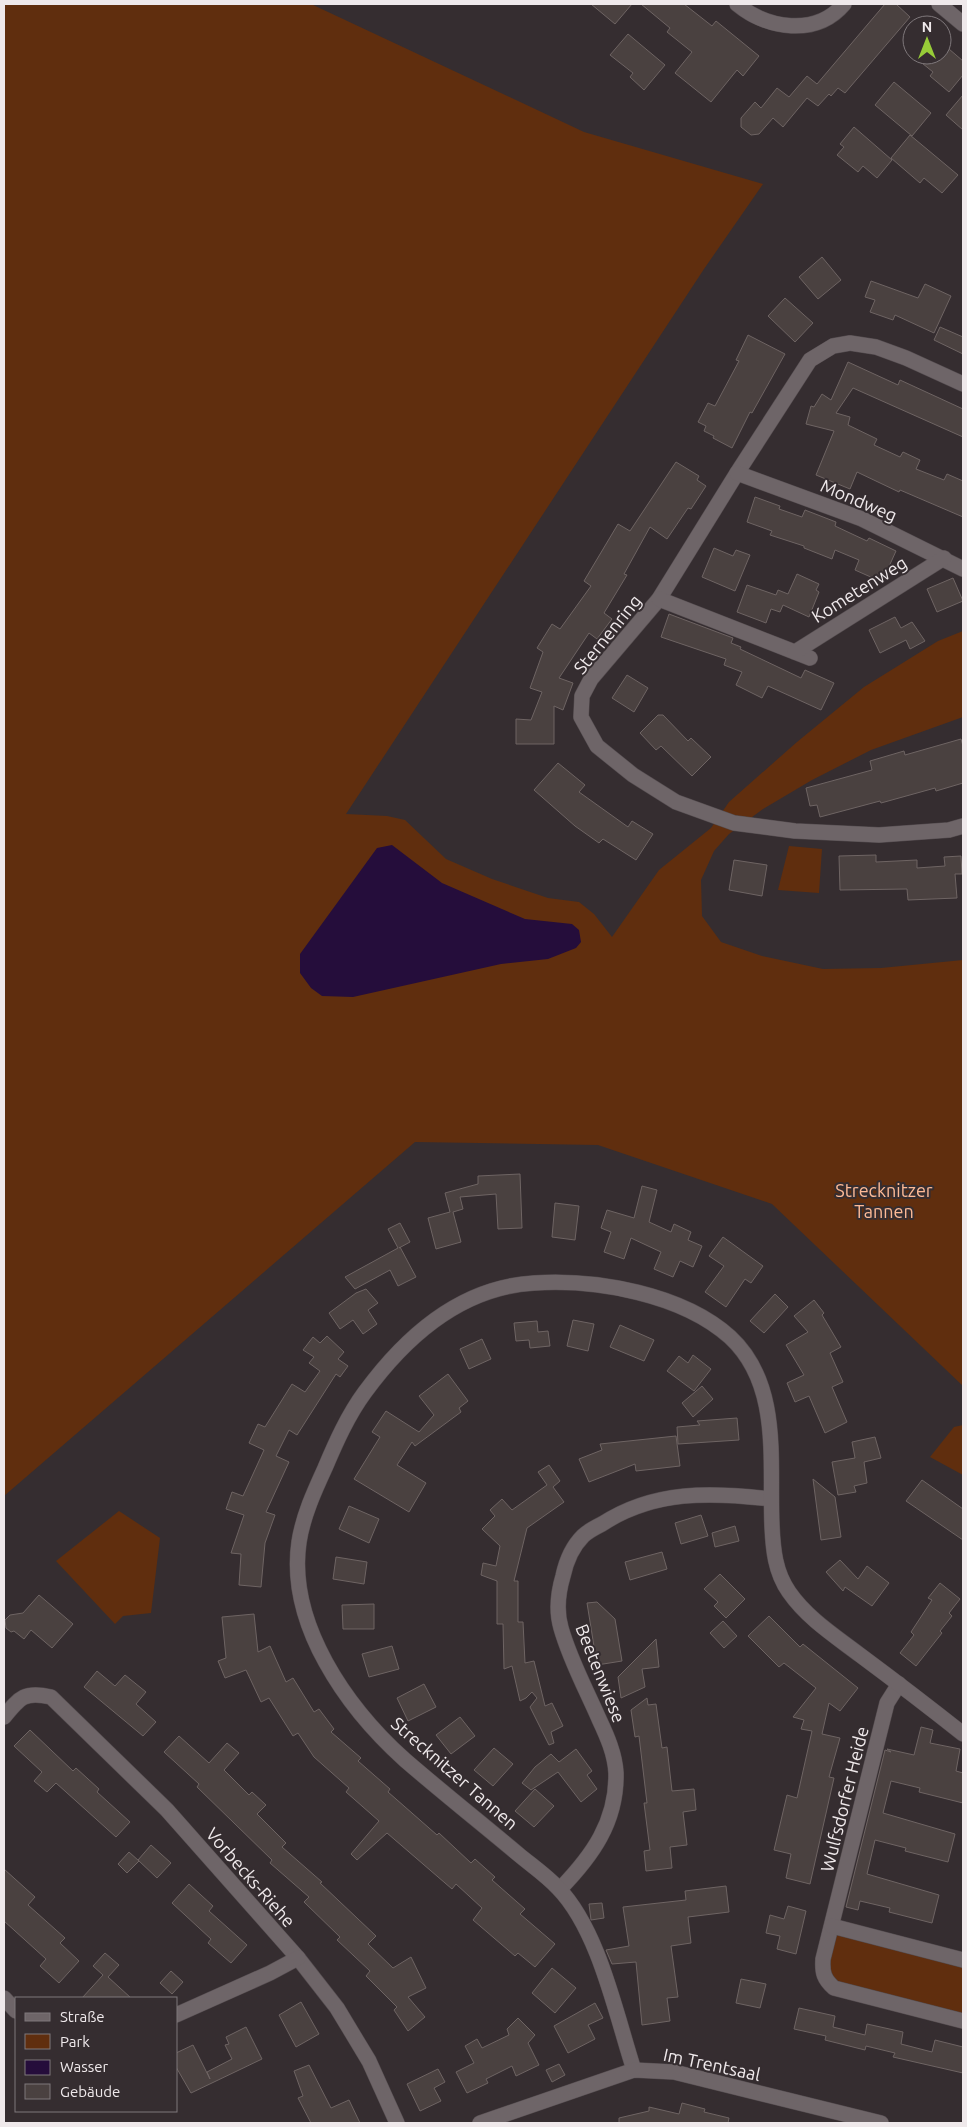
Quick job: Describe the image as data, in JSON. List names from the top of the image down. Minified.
{"streets":{"street":["Mondweg","Kometenweg","Sternenring","Beetenwiese","Strecknitzer Tannen","Wulfsdorfer Heide","Vorbecks-Riehe","Im Trentsaal"]},"crossings":[["Mondweg","Kometenweg"],["Mondweg","Sternenring"],["Beetenwiese","Strecknitzer Tannen"],["Strecknitzer Tannen","Wulfsdorfer Heide"],["Strecknitzer Tannen","Im Trentsaal"]],"parks":["Strecknitzer Tannen"],"legend":["Straße","Park","Wasser","Gebäude"],"north":"top"}
